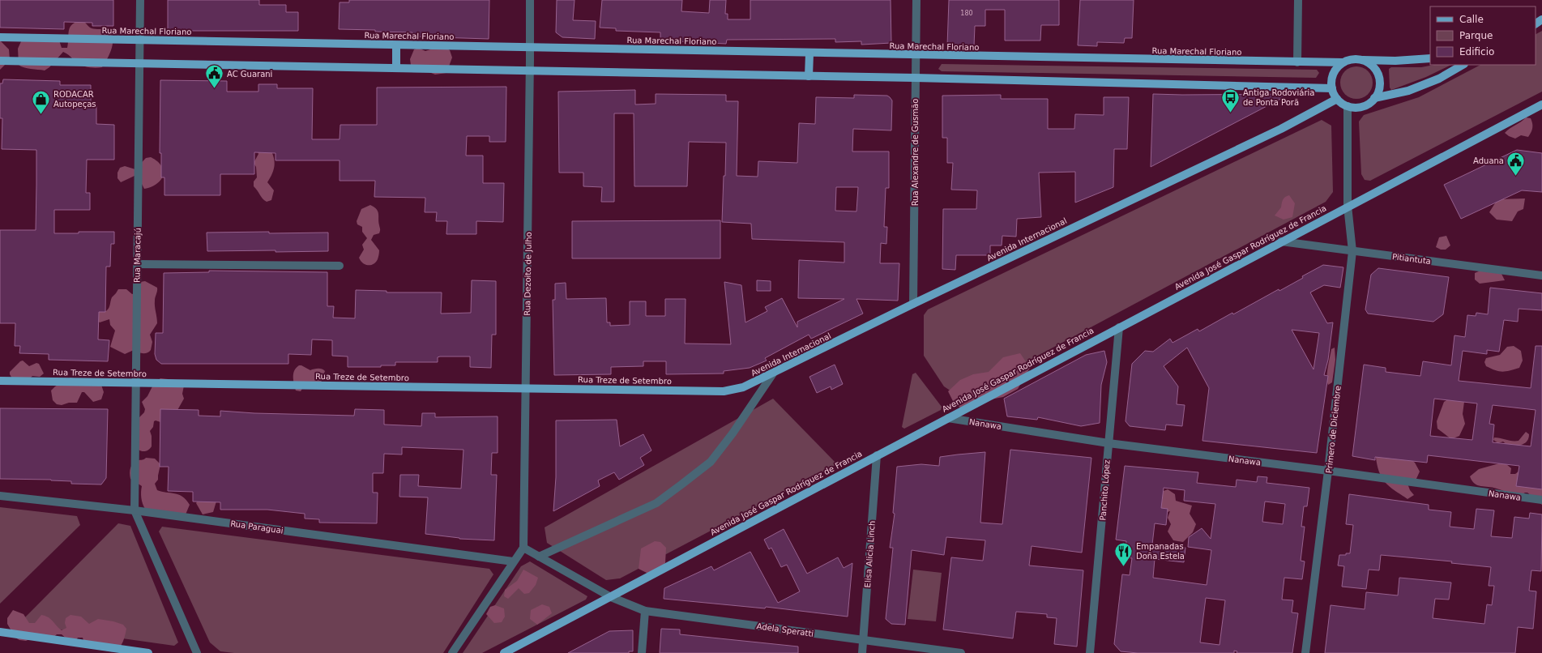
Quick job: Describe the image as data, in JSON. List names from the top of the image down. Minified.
{"streets":{"main road":["Rua Marechal Floriano","Avenida Internacional","Avenida José Gaspar Rodríguez de Francia","Rua Treze de Setembro"],"street":["Rua Alexandre de Gusmão","Rua Maracajú","Pitiantuta","Rua Dezoito de Julho","Nanawa","Primero de Diciembre","Panchito López","Rua Paraguai","Elisa Alicia Linch","Adela Speratti"]},"crossings":[["Rua Marechal Floriano","Rua Alexandre de Gusmão"],["Rua Marechal Floriano","Avenida Internacional"],["Rua Marechal Floriano","Rua Maracajú"],["Rua Marechal Floriano","Rua Dezoito de Julho"],["Rua Marechal Floriano","Primero de Diciembre"],["Rua Alexandre de Gusmão","Avenida Internacional"],["Avenida Internacional","Rua Treze de Setembro"],["Avenida Internacional","Primero de Diciembre"],["Avenida José Gaspar Rodríguez de Francia","Pitiantuta"],["Avenida José Gaspar Rodríguez de Francia","Nanawa"],["Avenida José Gaspar Rodríguez de Francia","Primero de Diciembre"],["Avenida José Gaspar Rodríguez de Francia","Panchito López"],["Avenida José Gaspar Rodríguez de Francia","Elisa Alicia Linch"],["Avenida José Gaspar Rodríguez de Francia","Adela Speratti"],["Rua Maracajú","Rua Treze de Setembro"],["Rua Maracajú","Rua Paraguai"],["Pitiantuta","Primero de Diciembre"],["Rua Dezoito de Julho","Rua Treze de Setembro"],["Rua Dezoito de Julho","Adela Speratti"],["Nanawa","Primero de Diciembre"],["Nanawa","Panchito López"],["Elisa Alicia Linch","Adela Speratti"]],"places":{"public building":["AC Guarani","Aduana"],"bus stop":["Antiga Rodoviária de Ponta Porã"],"shop":["RODACAR Autopeças"],"restaurant":["Empanadas Doña Estela"]},"house_numbers":["180"],"legend":["Calle","Parque","Edificio"]}
